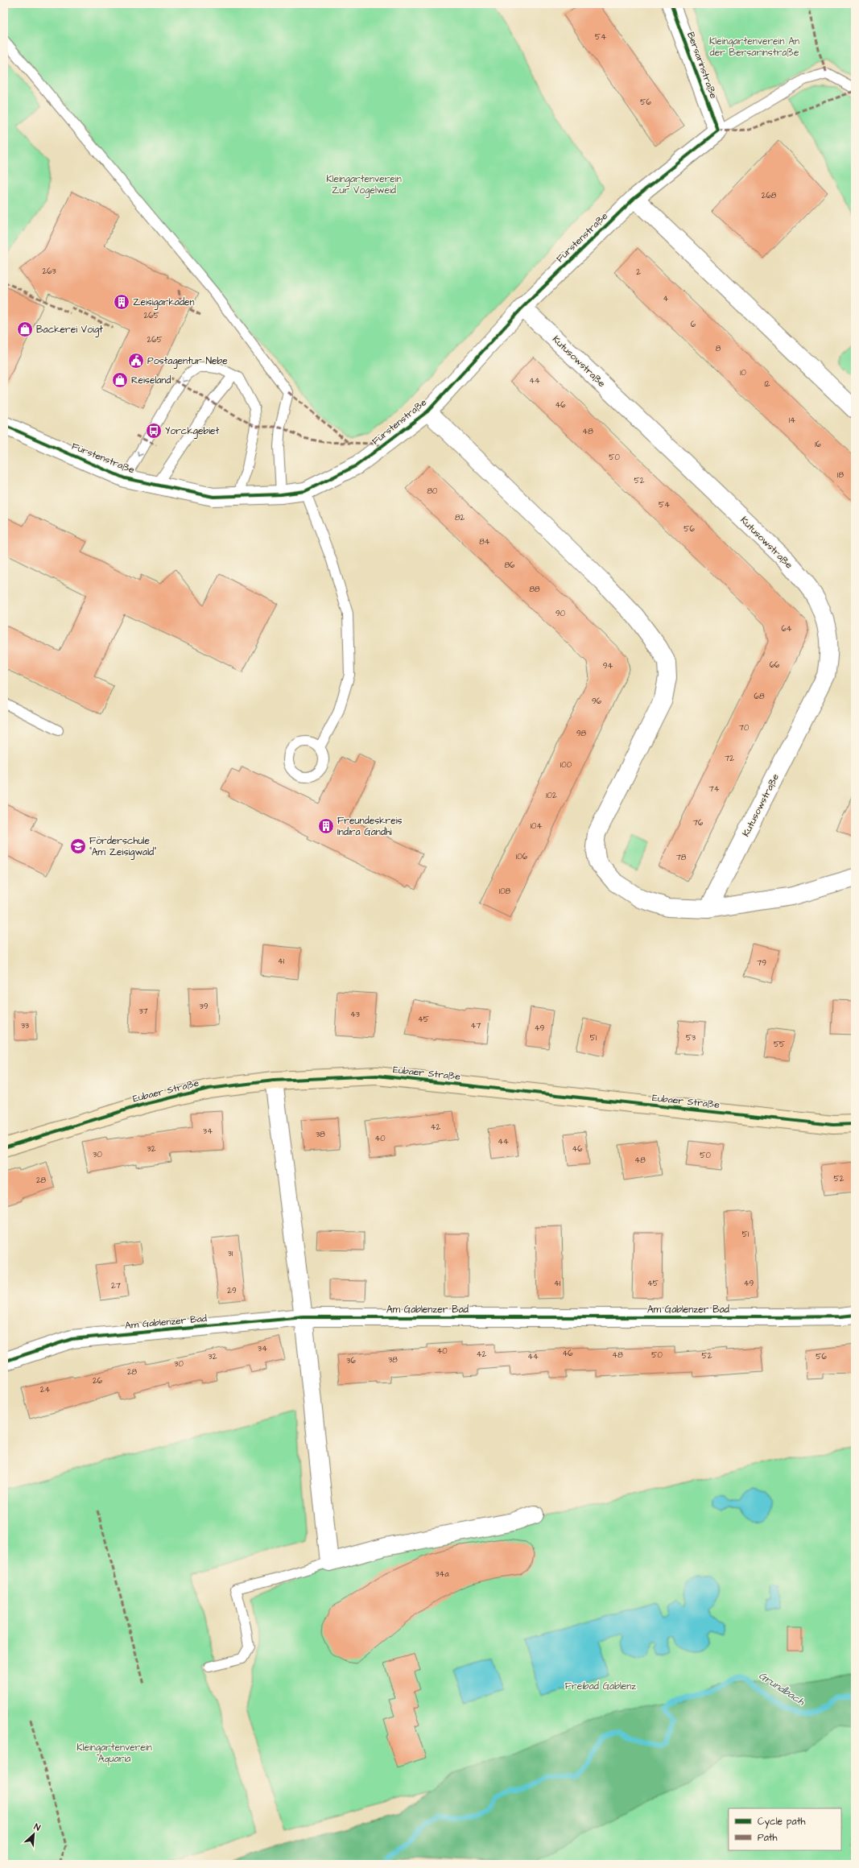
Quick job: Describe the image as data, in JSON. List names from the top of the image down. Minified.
{"streets":{"street":["Bersarinstraße","Fürstenstraße","Kutusowstraße","Eubaer Straße","Am Gablenzer Bad"]},"crossings":[["Bersarinstraße","Fürstenstraße"],["Fürstenstraße","Kutusowstraße"]],"water":["Grundbach"],"parks":["Kleingartenverein An der Bersarinstraße","Kleingartenverein Zur Vogelweid","Freibad Gablenz","Kleingartenverein Aquaria"],"places":{"building":["Zeisigarkaden","Freundeskreis Indira Gandhi"],"shop":["Backerei Voigt","Reiseland"],"public building":["Postagentur Nebe"],"bus stop":["Yorckgebiet"],"school or university":["Förderschule \"Am Zeisigwald\""]},"house_numbers":["54","56","268","263","2","4","265","6","265","8","10","44","12","46","14","48","16","50","18","52","80","54","82","56","84","86","88","90","64","66","94","68","96","70","98","72","100","74","102","76","104","106","78","108","41","79","39","37","43","45","33","47","49","51","53","55","42","34","38","40","44","32","46","30","50","48","52","28","51","31","41","45","49","27","29","34","40","46","42","48","50","52","32","44","56","38","36","30","28","26","24","34a"],"legend":["Cycle path","Path"],"north":"top right"}
